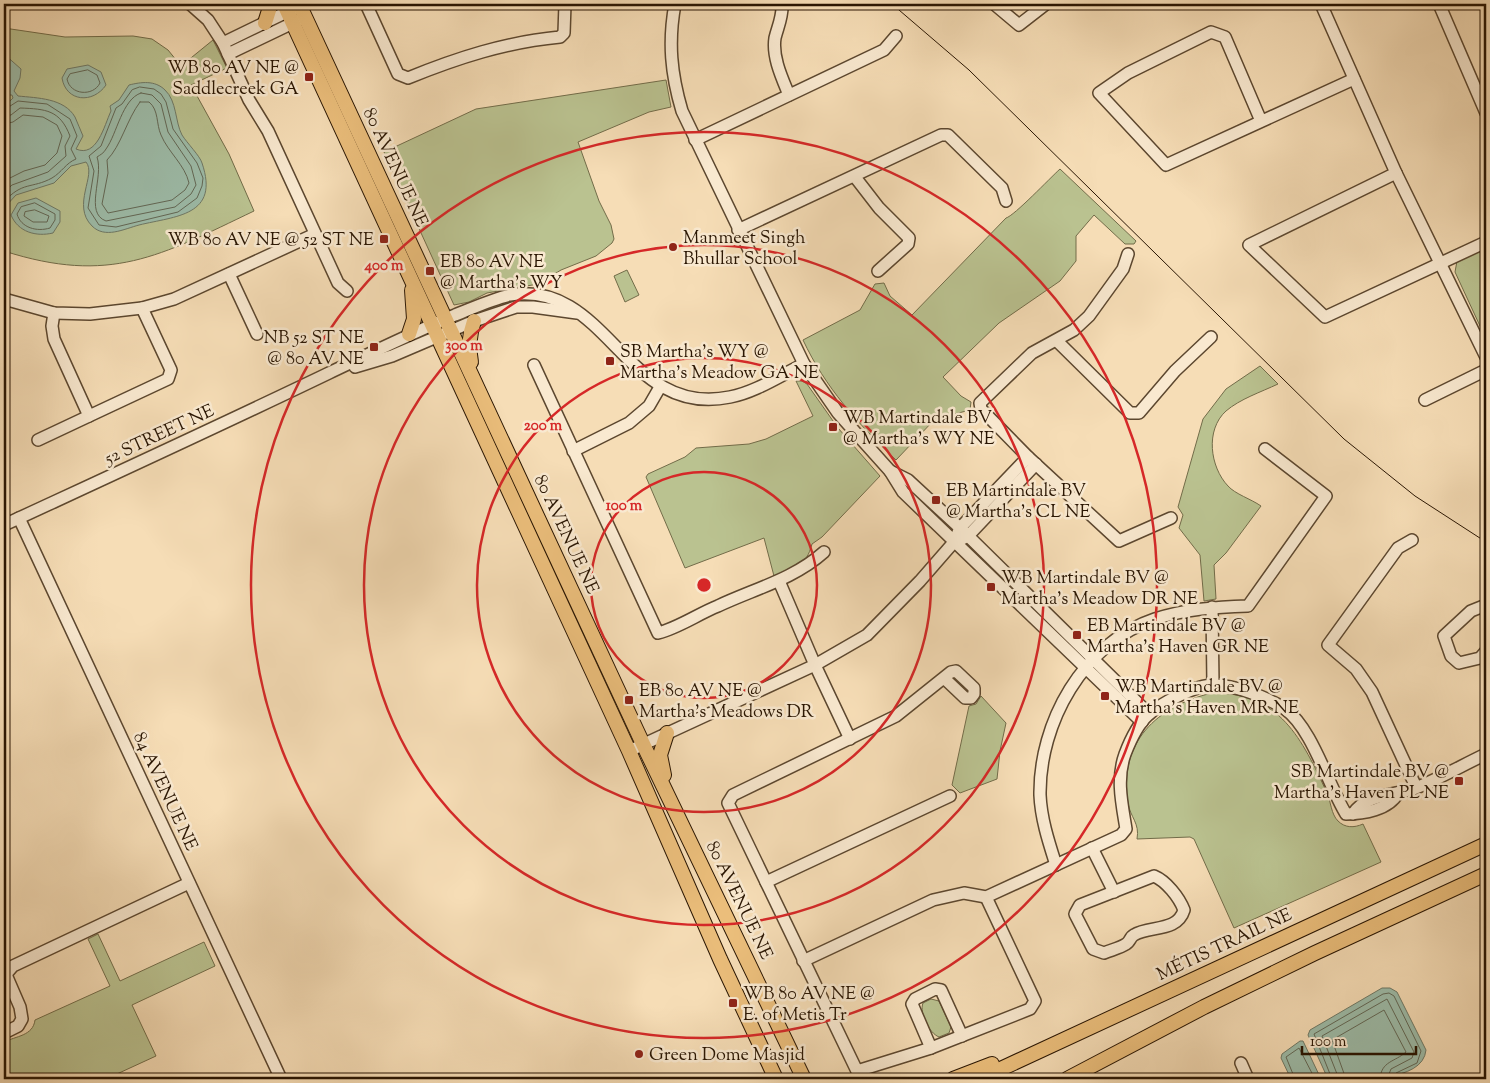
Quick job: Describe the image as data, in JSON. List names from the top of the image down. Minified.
{"streets":{"main road":["80 AVENUE NE","MÉTIS TRAIL NE"],"street":["52 STREET NE","84 AVENUE NE"]},"crossings":[["80 AVENUE NE","52 STREET NE"],["52 STREET NE","84 AVENUE NE"]],"places":{"transit":["WB 80 AV NE @ Saddlecreek GA","WB 80 AV NE @ 52 ST NE","EB 80 AV NE @ Martha's WY","NB 52 ST NE @ 80 AV NE","SB Martha's WY @ Martha's Meadow GA NE","WB Martindale BV @ Martha's WY NE","EB Martindale BV @ Martha's CL NE","WB Martindale BV @ Martha's Meadow DR NE","EB Martindale BV @ Martha's Haven GR NE","WB Martindale BV @ Martha's Haven MR NE","EB 80 AV NE @ Martha's Meadows DR","SB Martindale BV @ Martha's Haven PL NE","WB 80 AV NE @ E. of Metis Tr"],"other":["Manmeet Singh Bhullar School","Green Dome Masjid"]},"scale_bar":"100 m","rings":["400 m","300 m","200 m","100 m"]}
